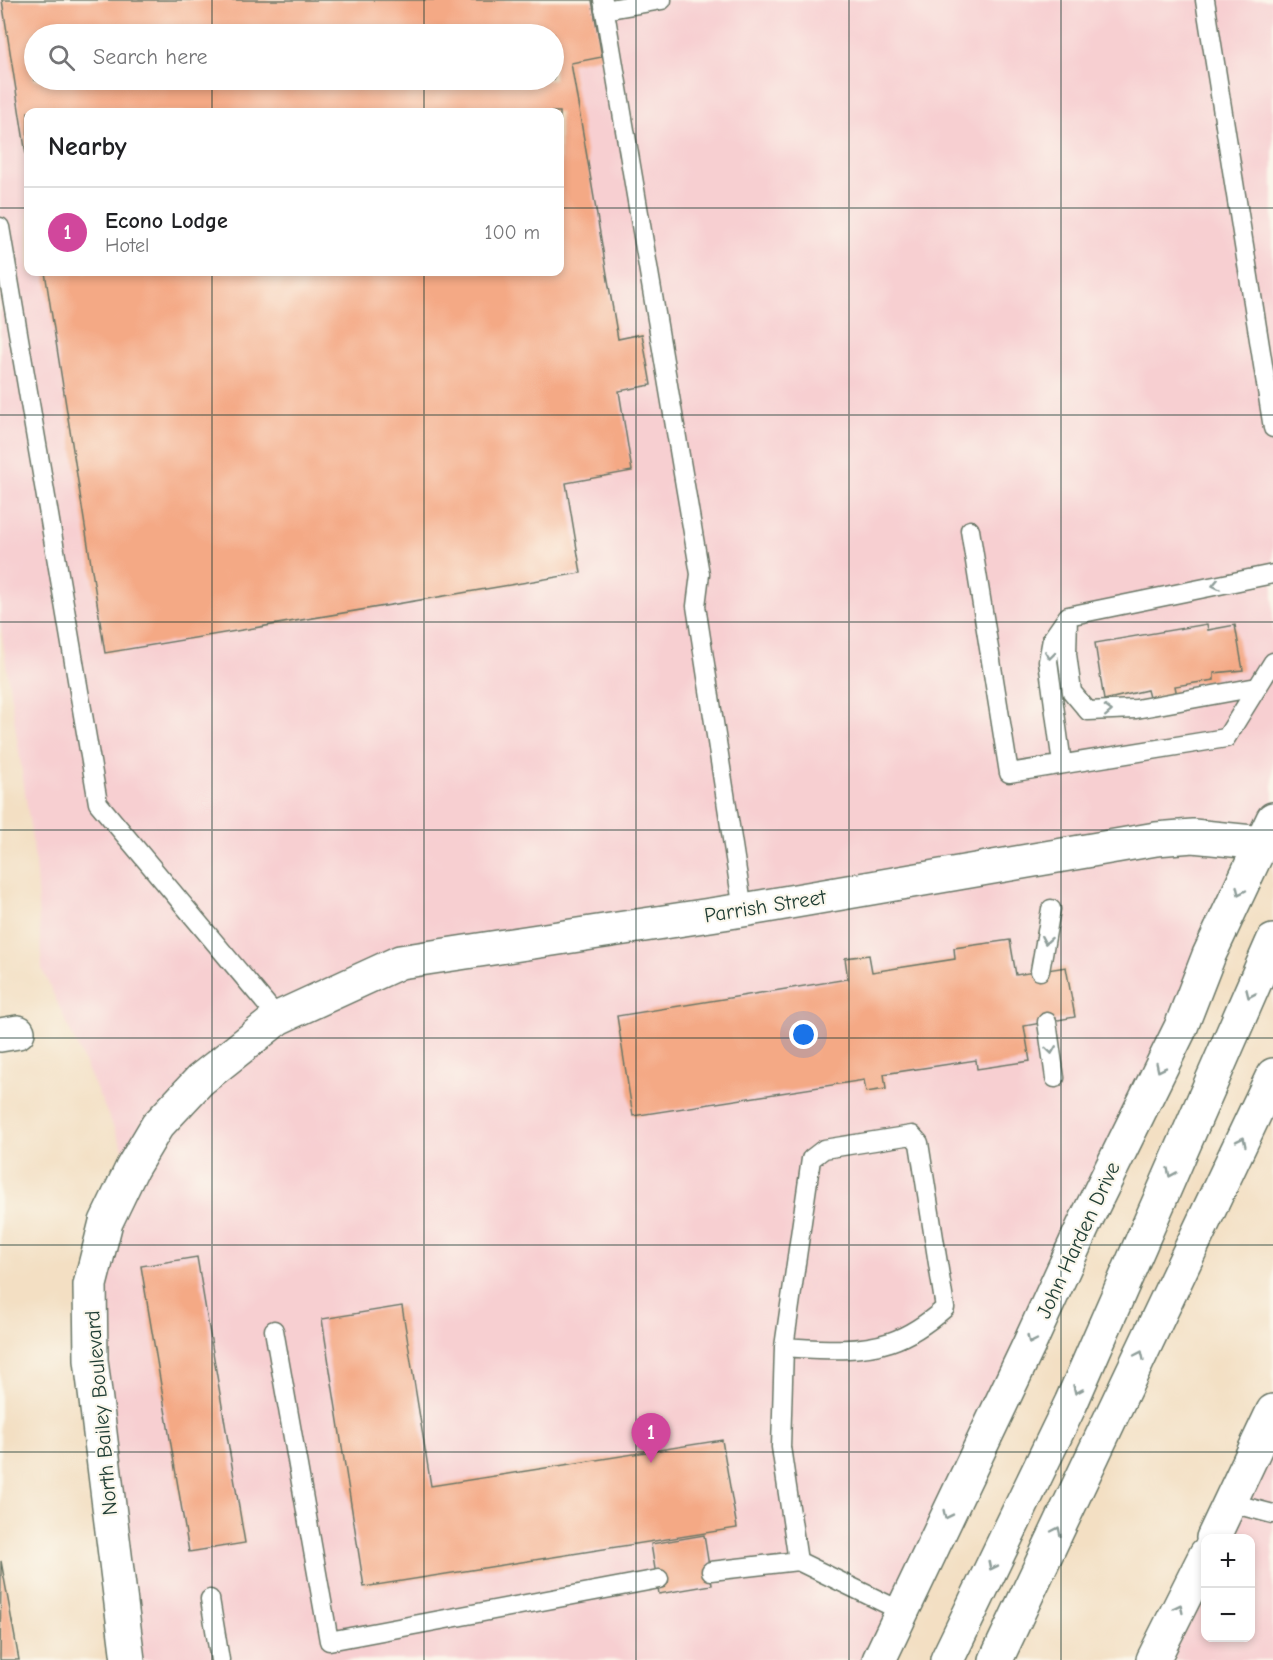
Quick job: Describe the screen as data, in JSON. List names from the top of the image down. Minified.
{"streets":{"main road":["Parrish Street","John Harden Drive","North Bailey Boulevard"]},"crossings":[["Parrish Street","John Harden Drive"],["Parrish Street","North Bailey Boulevard"]],"page":{"search":"Search here","heading":"Nearby","list":[{"mark":"1","name":"Econo Lodge","note":"Hotel","value":"100 m"}],"pins":"1","map_buttons":["+","−"]}}
